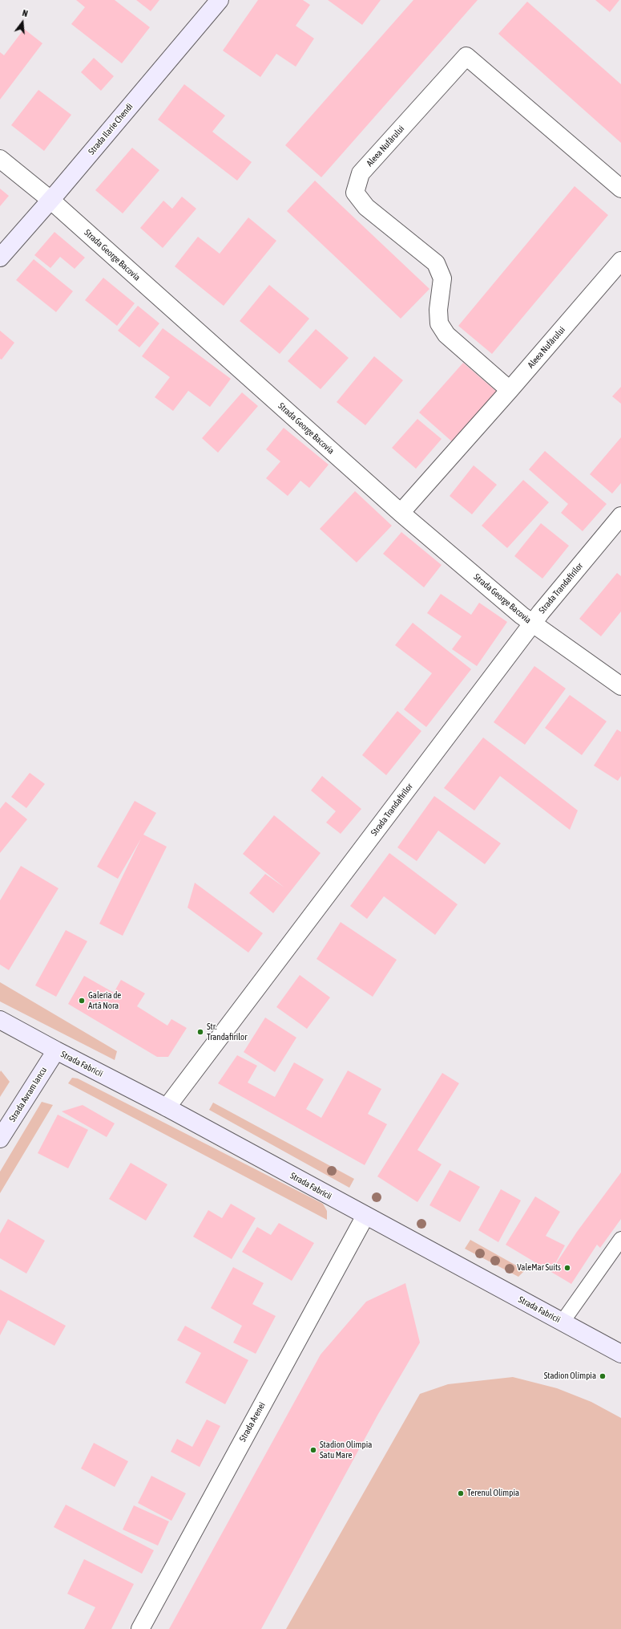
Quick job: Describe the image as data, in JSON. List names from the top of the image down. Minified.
{"streets":{"main road":["Strada Ilarie Chendi","Strada Fabricii","Strada Avram Iancu"],"street":["Aleea Nufărului","Strada George Bacovia","Strada Trandafirilor","Strada Arenei"]},"crossings":[["Strada Ilarie Chendi","Strada George Bacovia"],["Aleea Nufărului","Strada George Bacovia"],["Strada George Bacovia","Strada Trandafirilor"],["Strada Trandafirilor","Strada Fabricii"],["Strada Fabricii","Strada Avram Iancu"],["Strada Fabricii","Strada Arenei"]],"places":["Galeria de Artă Nora","Str. Trandafirilor","ValeMar Suits","Stadion Olimpia","Stadion Olimpia Satu Mare","Terenul Olimpia"],"north":"top"}
